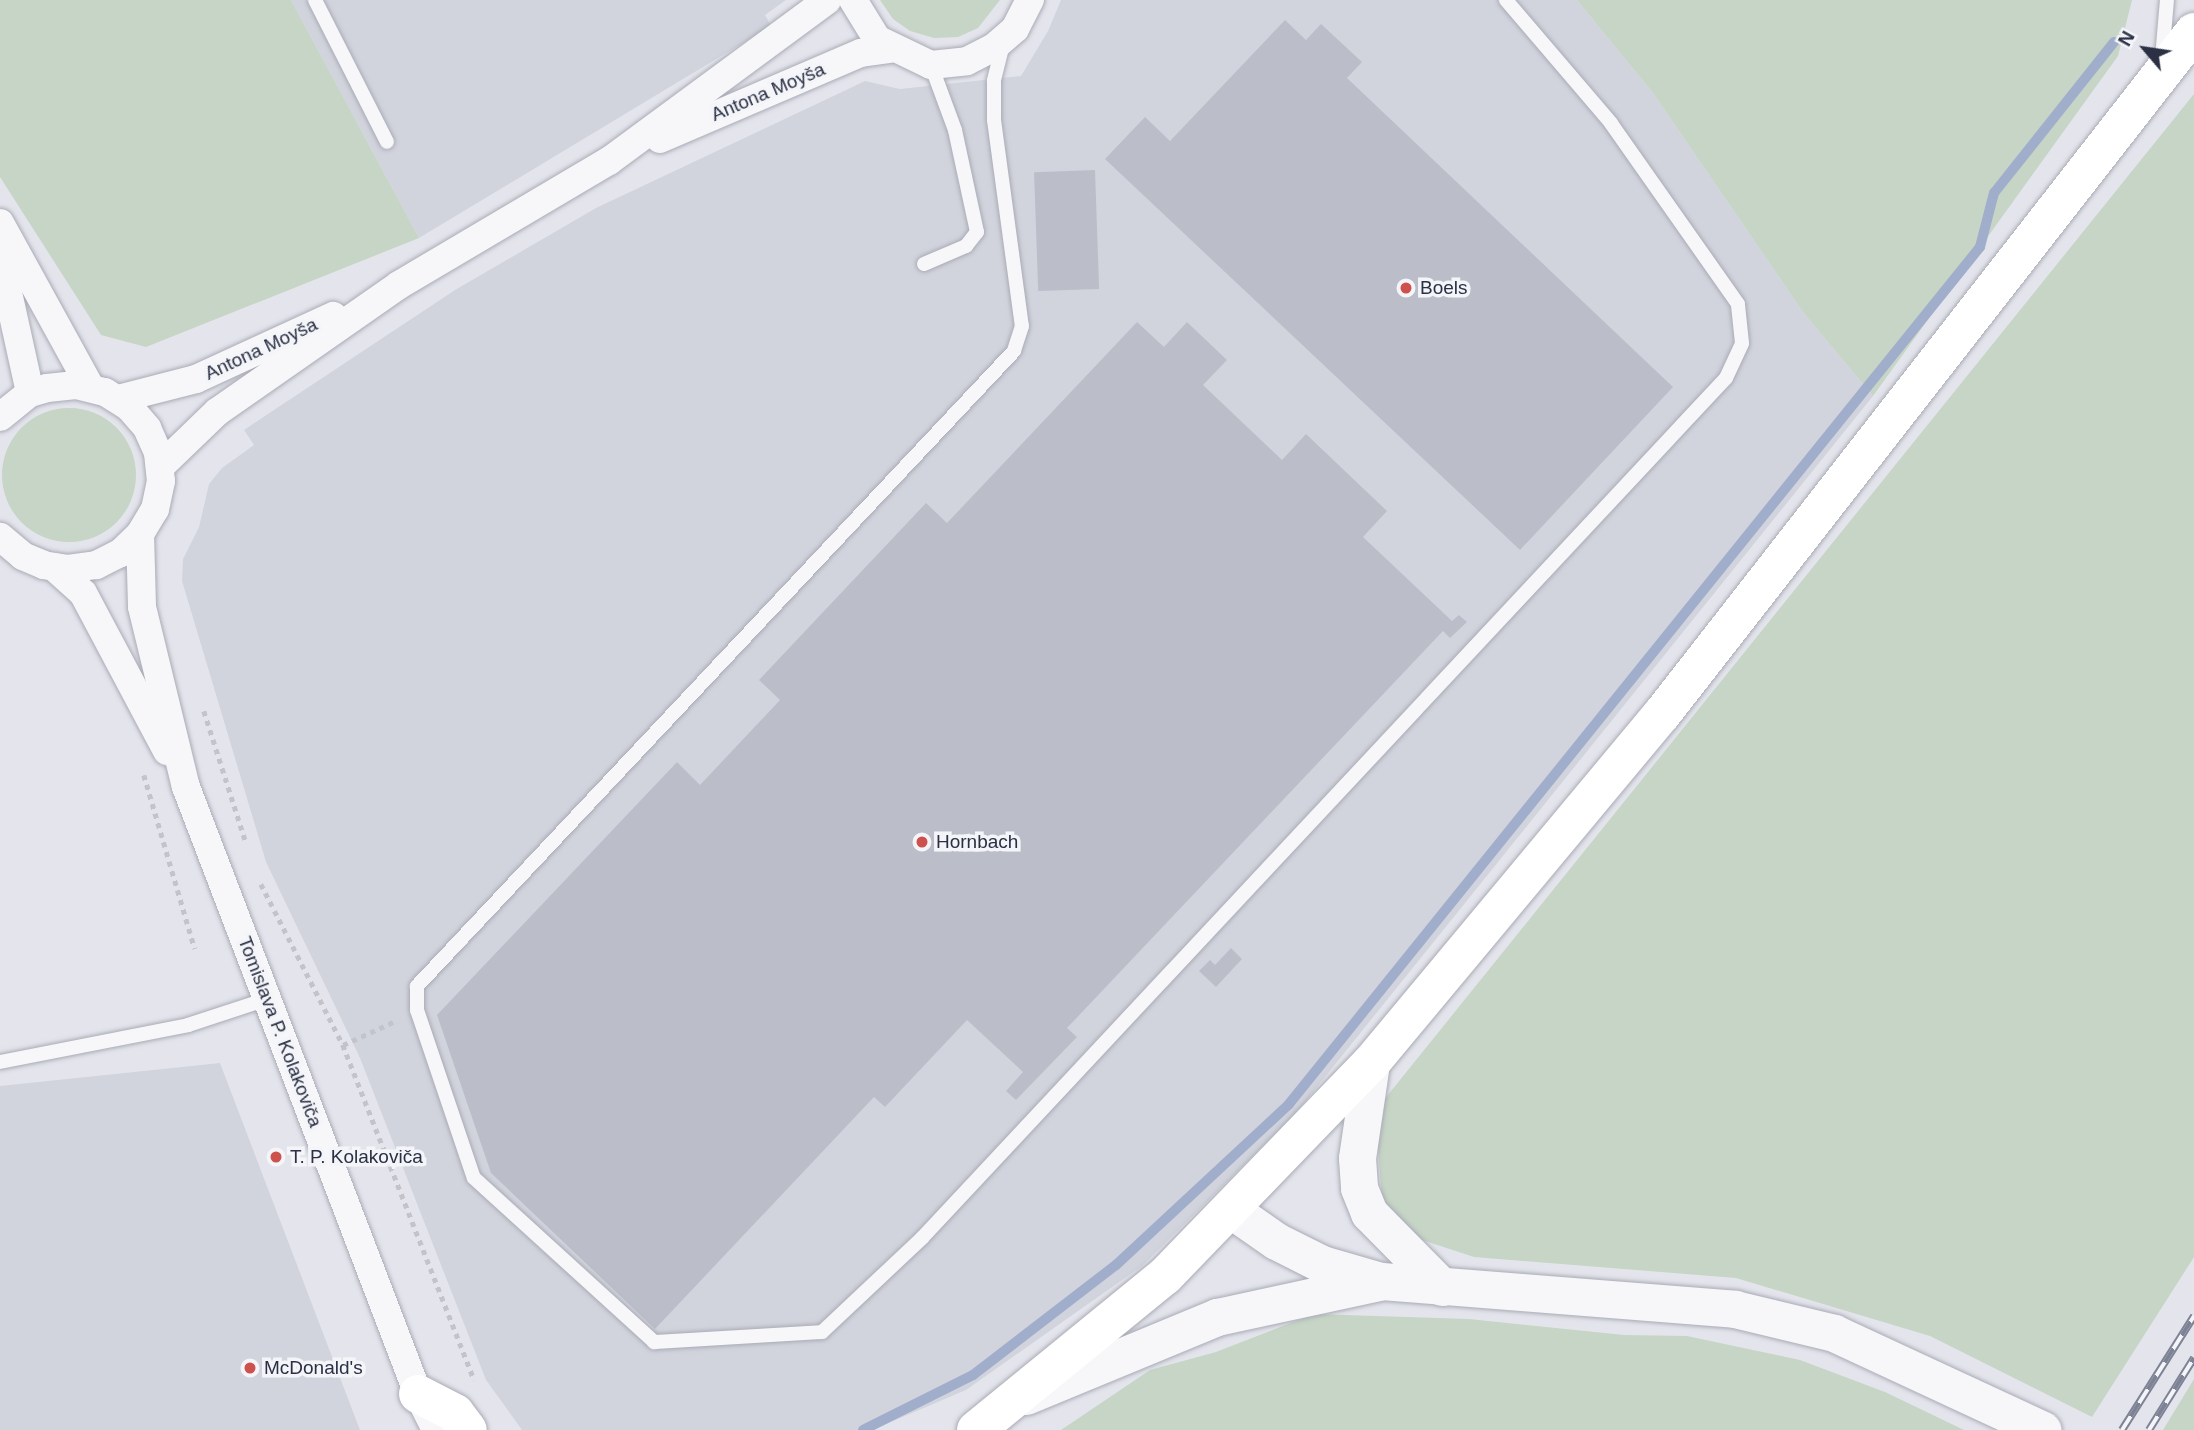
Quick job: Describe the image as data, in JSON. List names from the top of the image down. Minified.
{"streets":{"street":["Antona Moyša","Tomislava P. Kolakoviča"]},"places":["Boels","Hornbach","T. P. Kolakoviča","McDonald's"],"north":"top left"}
